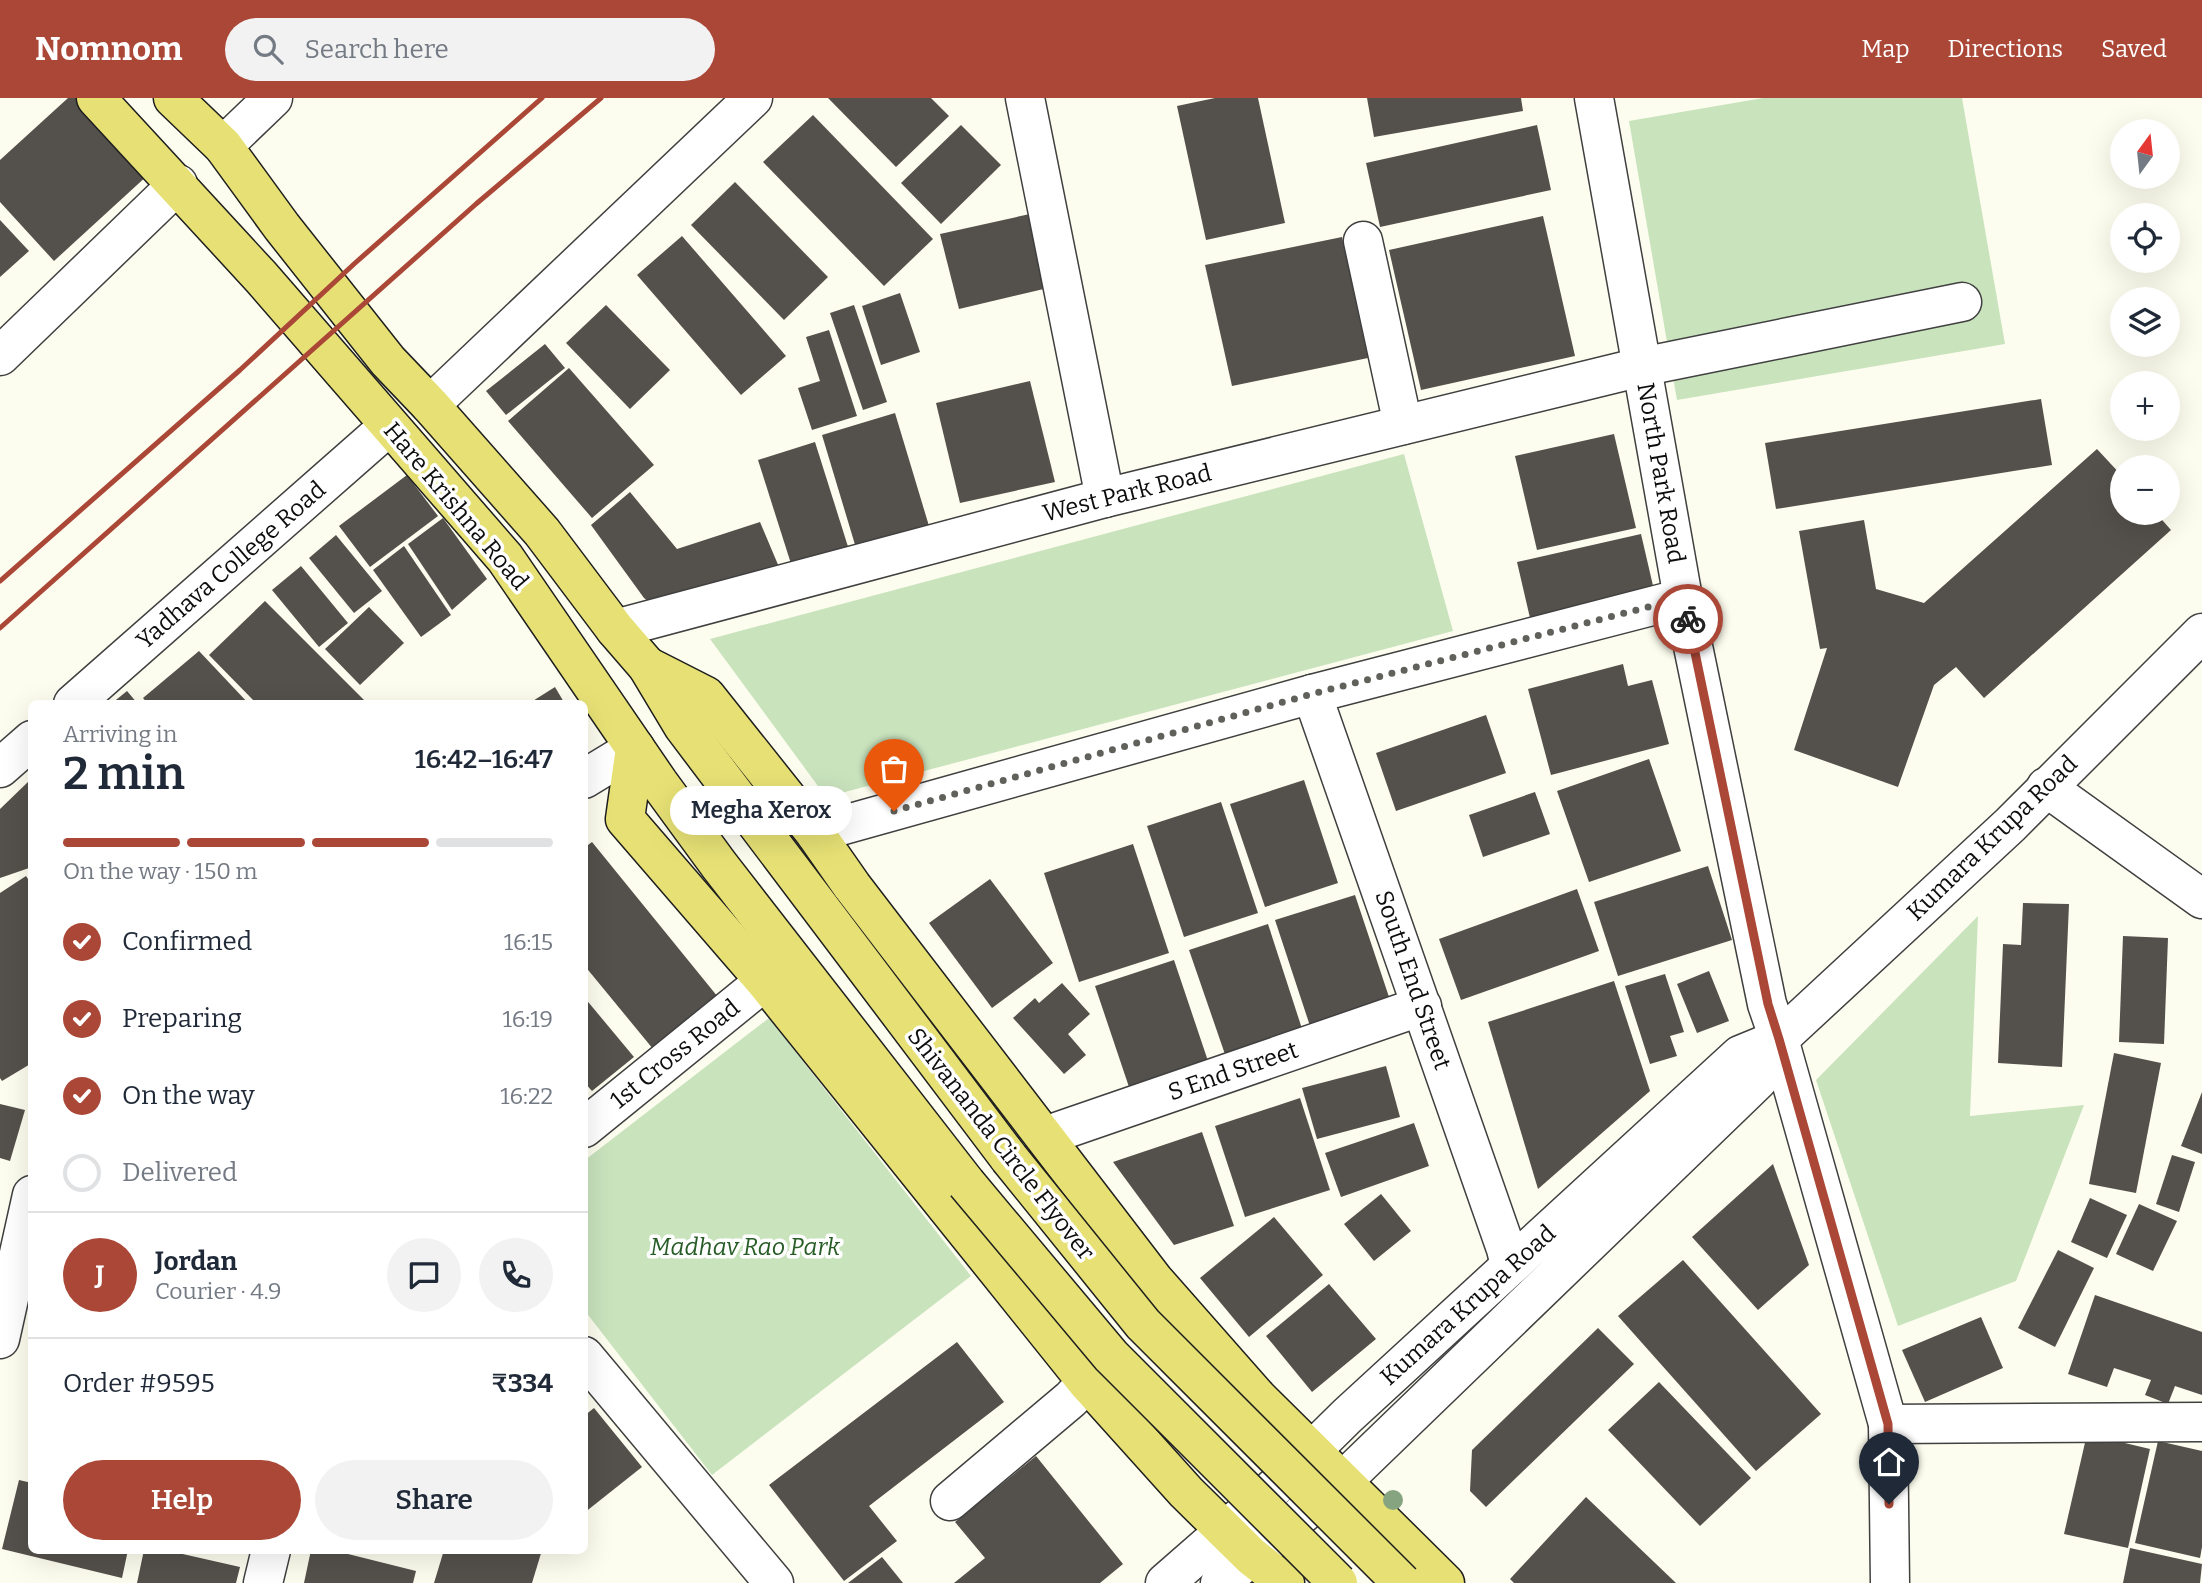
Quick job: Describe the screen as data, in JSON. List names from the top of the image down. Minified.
{"streets":{"main road":["Hare Krishna Road","Shivananda Circle Flyover"],"street":["North Park Road","West Park Road","Yadhava College Road","Kumara Krupa Road","South End Street","1st Cross Road","S End Street"]},"crossings":[["North Park Road","West Park Road"],["North Park Road","Kumara Krupa Road"],["West Park Road","Hare Krishna Road"],["Hare Krishna Road","Yadhava College Road"],["Hare Krishna Road","Shivananda Circle Flyover"],["Kumara Krupa Road","South End Street"],["South End Street","S End Street"]],"parks":["Madhav Rao Park"],"places":["Megha Xerox"],"north":"top","page":{"header":"Nomnom","search":"Search here","nav":["Map","Directions","Saved"],"map_buttons":["+","−"],"heading":["2 min","Arriving in","16:42–16:47"],"panel":["Jordan","Courier · 4.9","Order #9595","₹334"],"bubble":"Megha Xerox","bar":"On the way · 150 m","list":[["Confirmed","16:15"],["Preparing","16:19"],["On the way","16:22"],"Delivered"],"round":"J","buttons":["Help","Share"]}}
